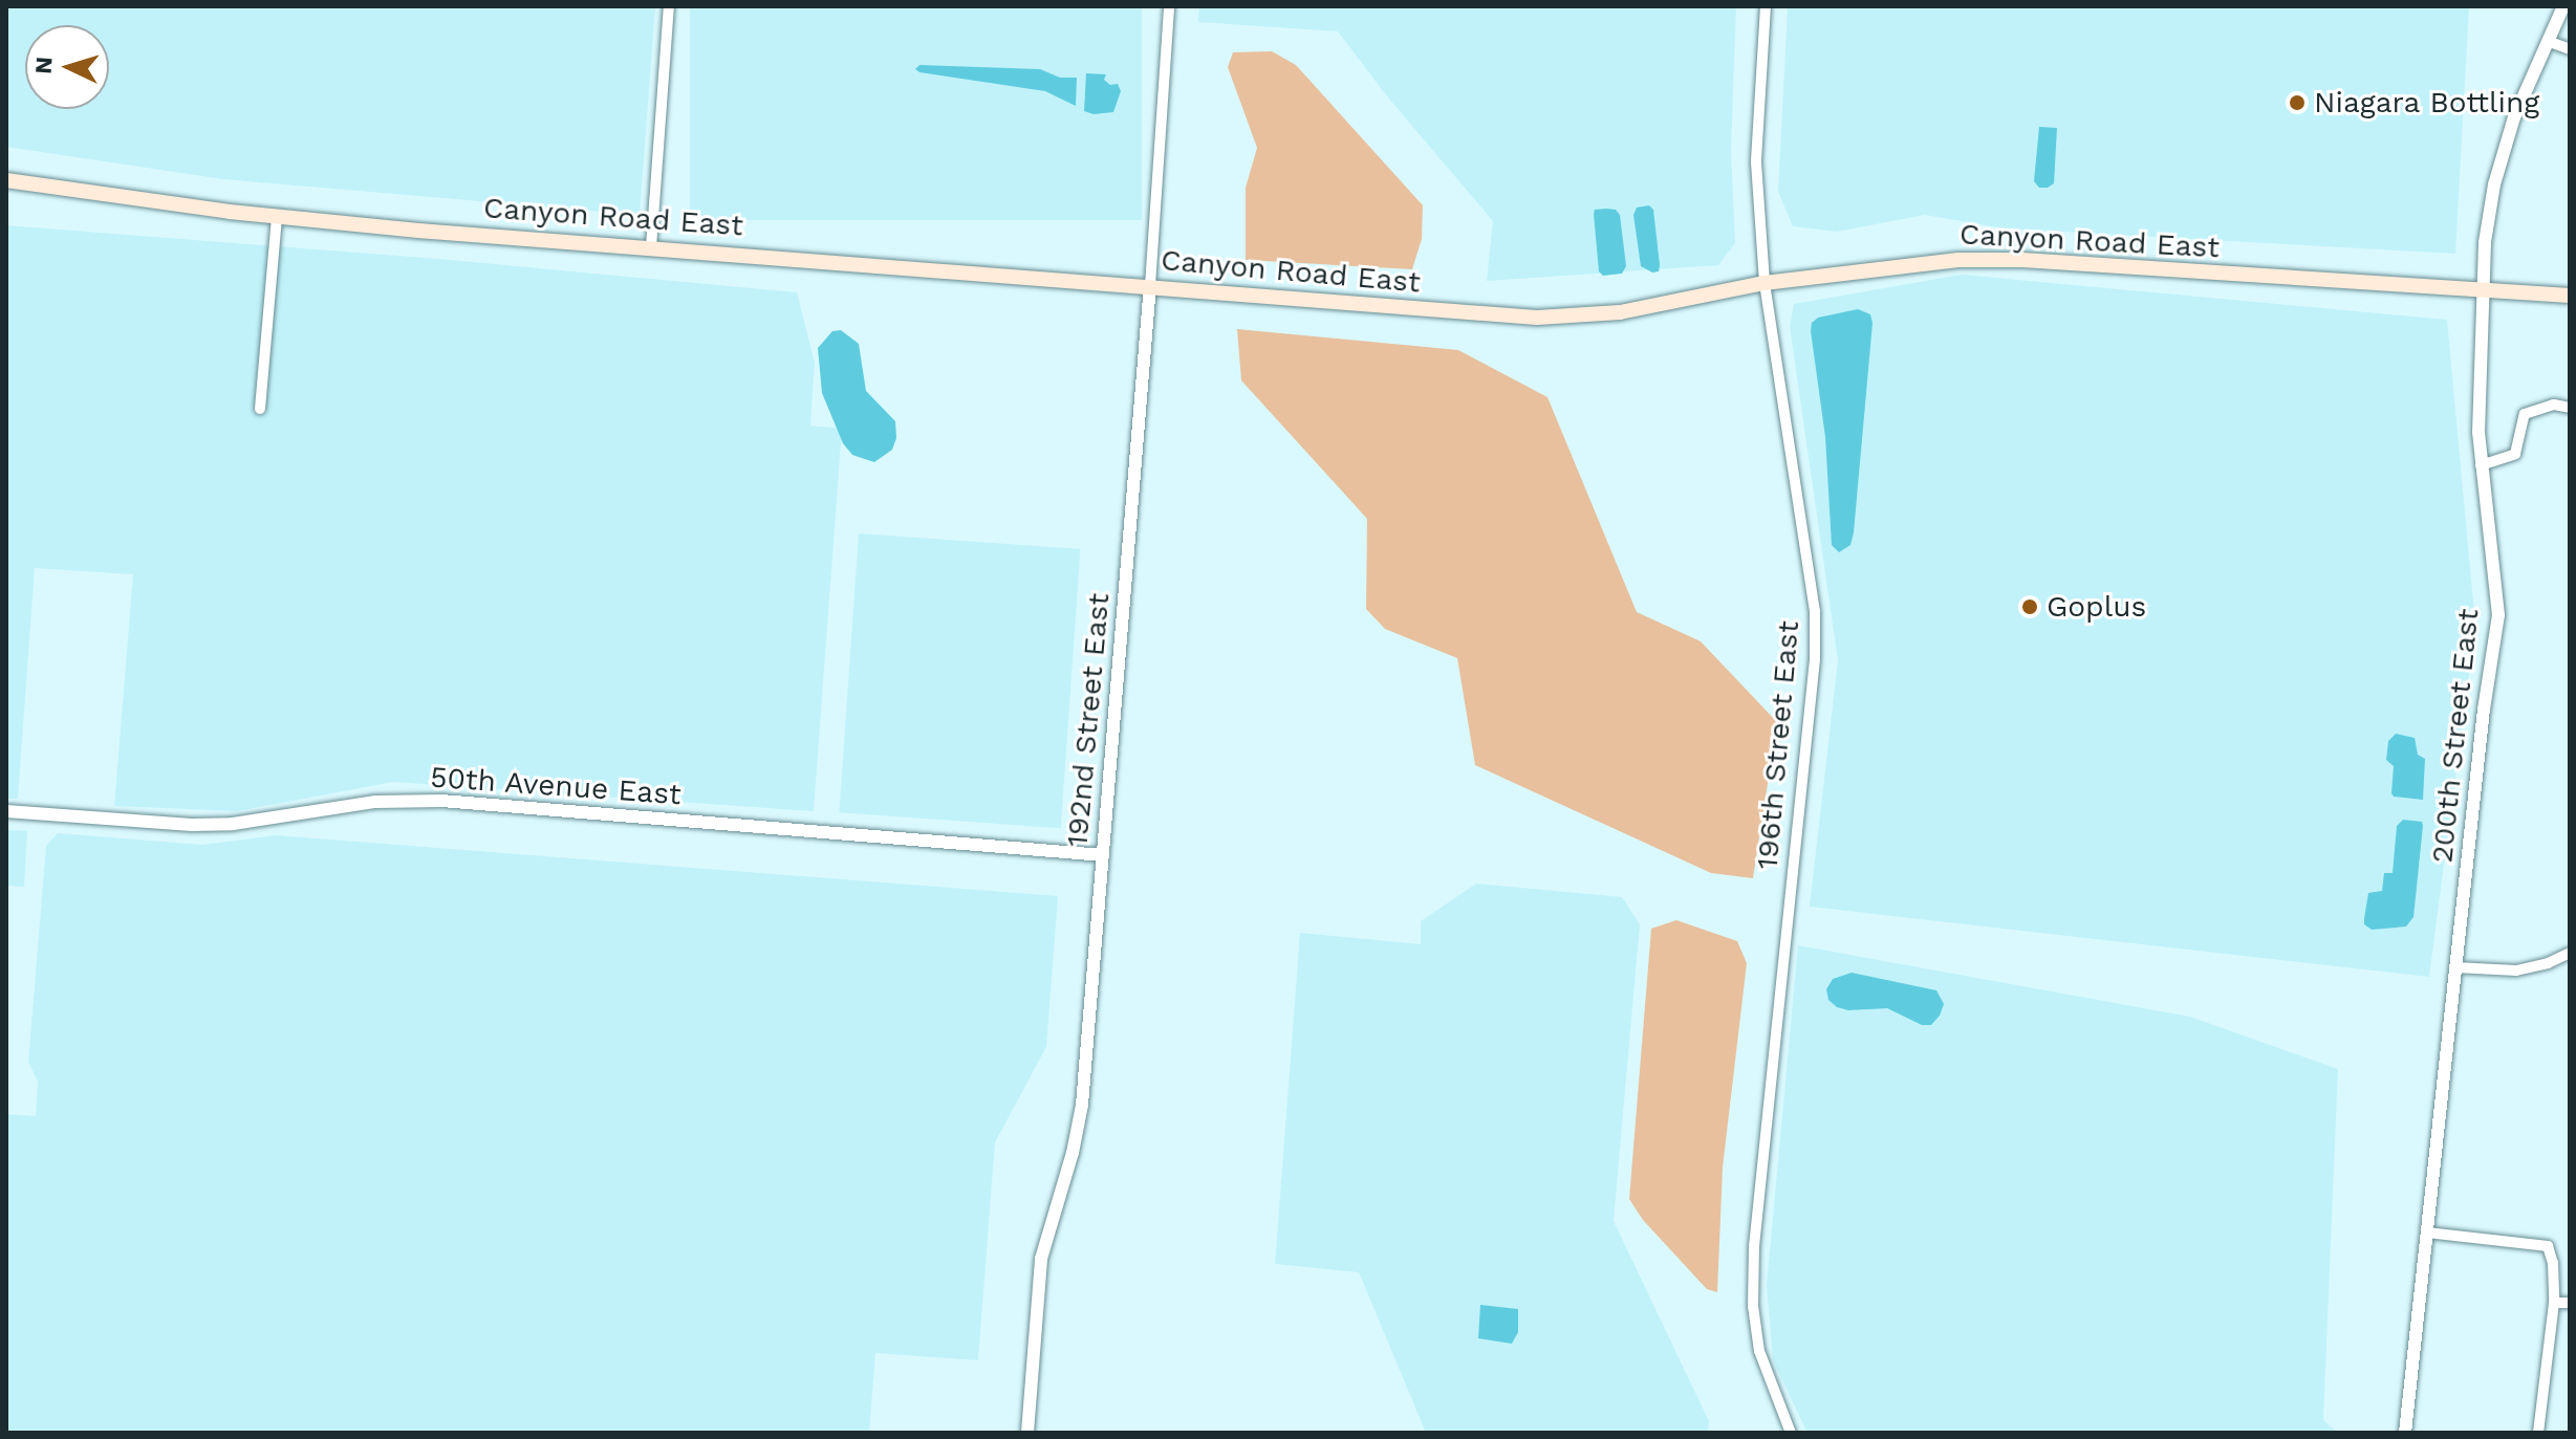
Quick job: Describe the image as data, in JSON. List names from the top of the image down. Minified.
{"streets":{"main road":["Canyon Road East"],"street":["192nd Street East","200th Street East","196th Street East","50th Avenue East"]},"crossings":[["Canyon Road East","192nd Street East"],["Canyon Road East","200th Street East"],["Canyon Road East","196th Street East"],["192nd Street East","50th Avenue East"]],"places":["Niagara Bottling","Goplus"],"north":"left"}
